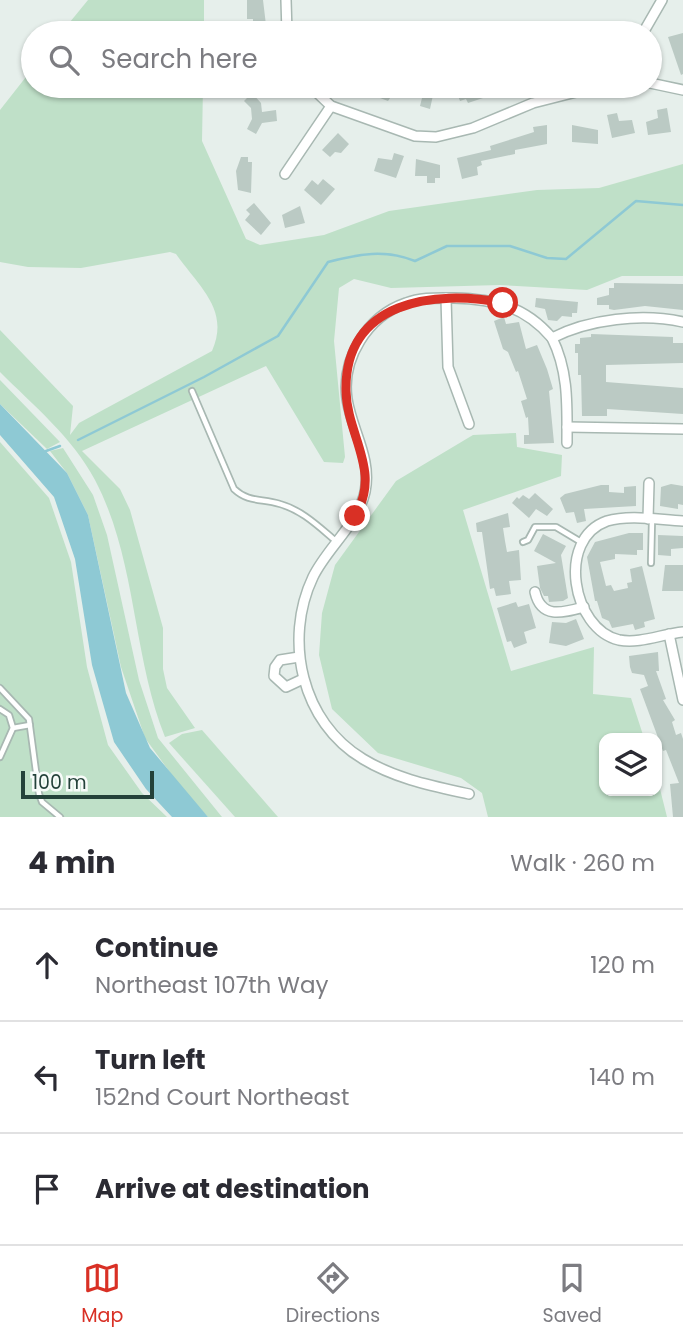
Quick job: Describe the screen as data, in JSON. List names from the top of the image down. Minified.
{"scale_bar":"100 m","page":{"search":"Search here","scale":"100 m","heading":["4 min","Walk · 260 m"],"list":[["Continue","Northeast 107th Way","120 m"],["Turn left","152nd Court Northeast","140 m"],"Arrive at destination"],"nav":["Map","Directions","Saved"]}}
